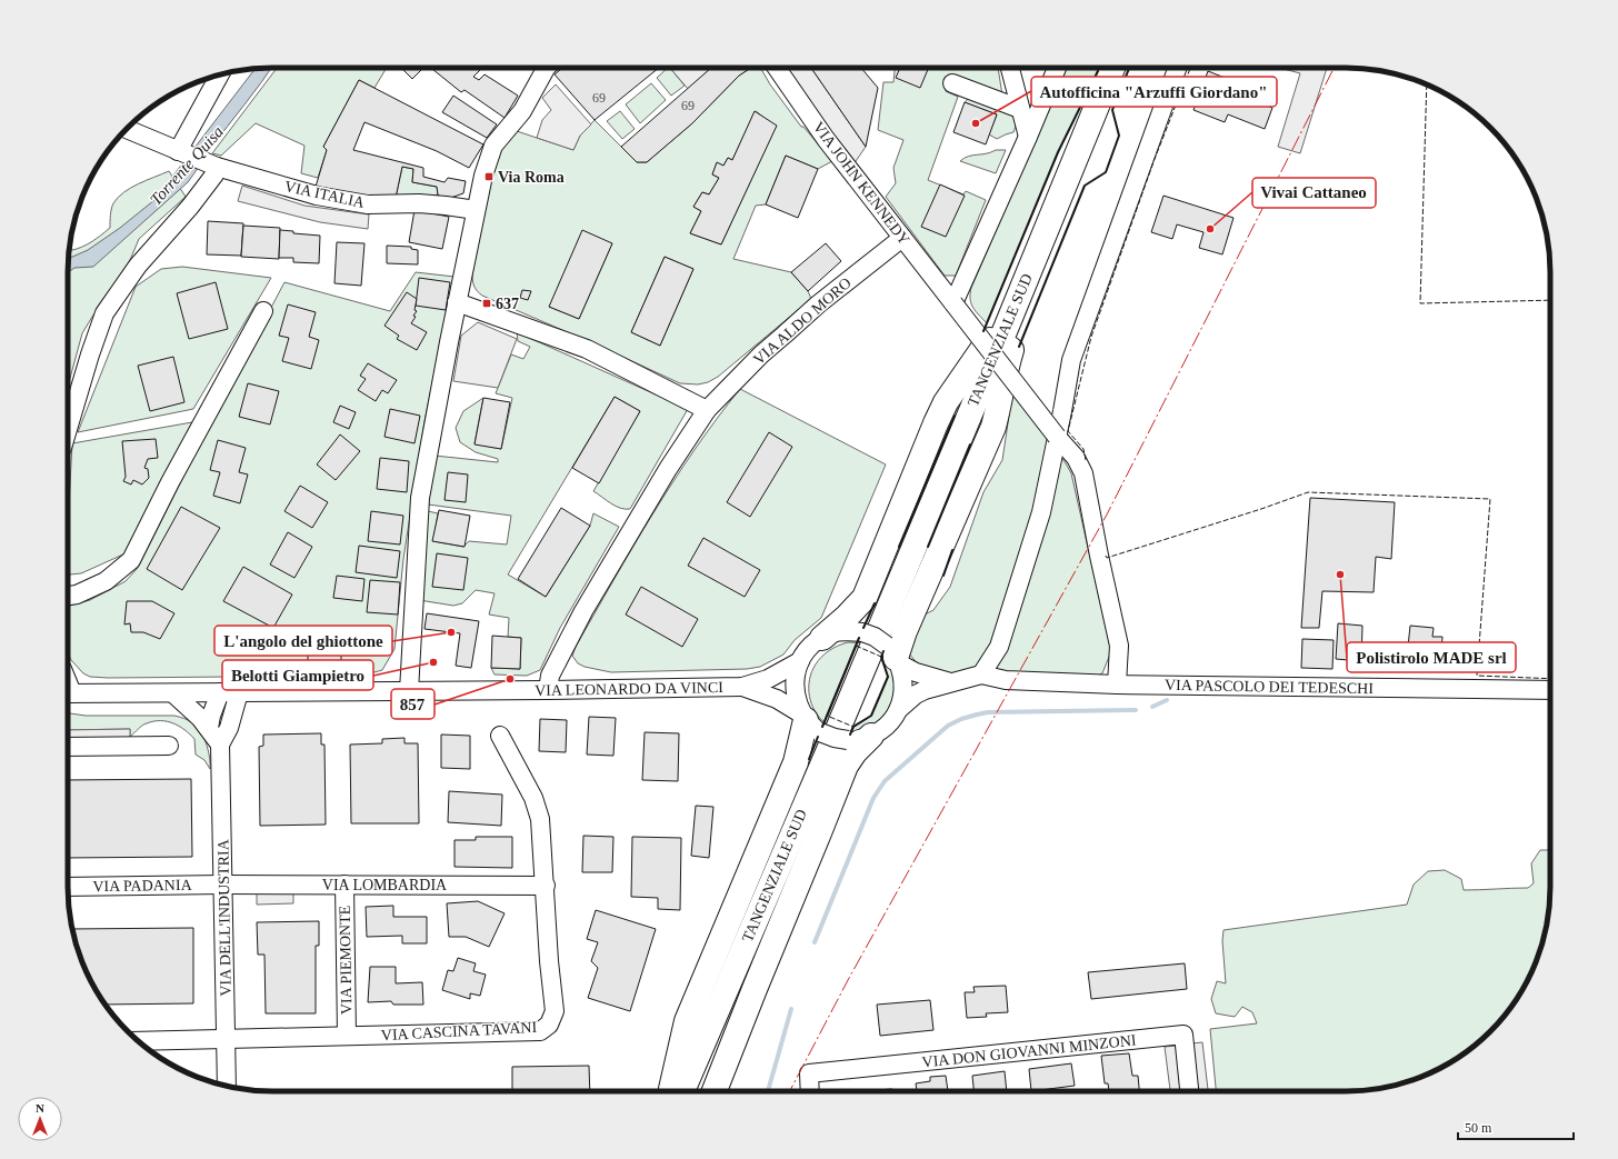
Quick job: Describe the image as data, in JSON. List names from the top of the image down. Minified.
{"streets":{"highway":["TANGENZIALE SUD"],"street":["VIA JOHN KENNEDY","VIA ITALIA","VIA ALDO MORO","VIA PASCOLO DEI TEDESCHI","VIA LEONARDO DA VINCI","VIA LOMBARDIA","VIA PADANIA","VIA DELL'INDUSTRIA","VIA PIEMONTE","VIA CASCINA TAVANI","VIA DON GIOVANNI MINZONI"]},"crossings":[["VIA JOHN KENNEDY","VIA ALDO MORO"],["VIA JOHN KENNEDY","VIA PASCOLO DEI TEDESCHI"],["VIA ALDO MORO","VIA LEONARDO DA VINCI"],["TANGENZIALE SUD","VIA LEONARDO DA VINCI"],["VIA LOMBARDIA","VIA PADANIA"],["VIA LOMBARDIA","VIA DELL'INDUSTRIA"],["VIA LOMBARDIA","VIA PIEMONTE"],["VIA LOMBARDIA","VIA CASCINA TAVANI"],["VIA PADANIA","VIA DELL'INDUSTRIA"],["VIA DELL'INDUSTRIA","VIA CASCINA TAVANI"],["VIA PIEMONTE","VIA CASCINA TAVANI"]],"water":["Torrente Quisa"],"places":{"other":["Autofficina \"Arzuffi Giordano\"","Vivai Cattaneo","Polistirolo MADE srl","L'angolo del ghiottone","Belotti Giampietro","857"],"transit":["Via Roma","637"]},"house_numbers":["69","69"],"scale_bar":"50 m","north":"top"}
